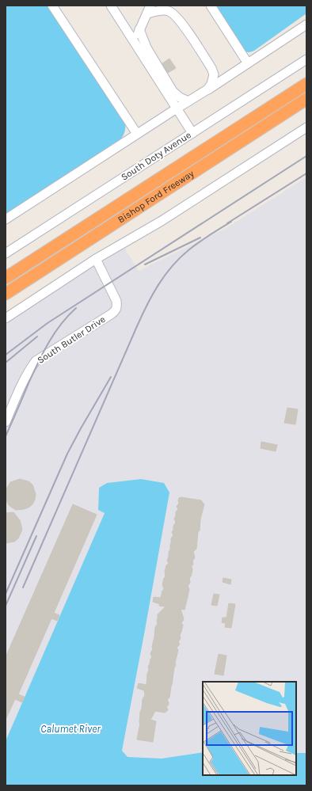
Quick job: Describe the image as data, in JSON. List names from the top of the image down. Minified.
{"streets":{"highway":["Bishop Ford Freeway"],"street":["South Doty Avenue","South Butler Drive"]},"water":["Calumet River"]}
